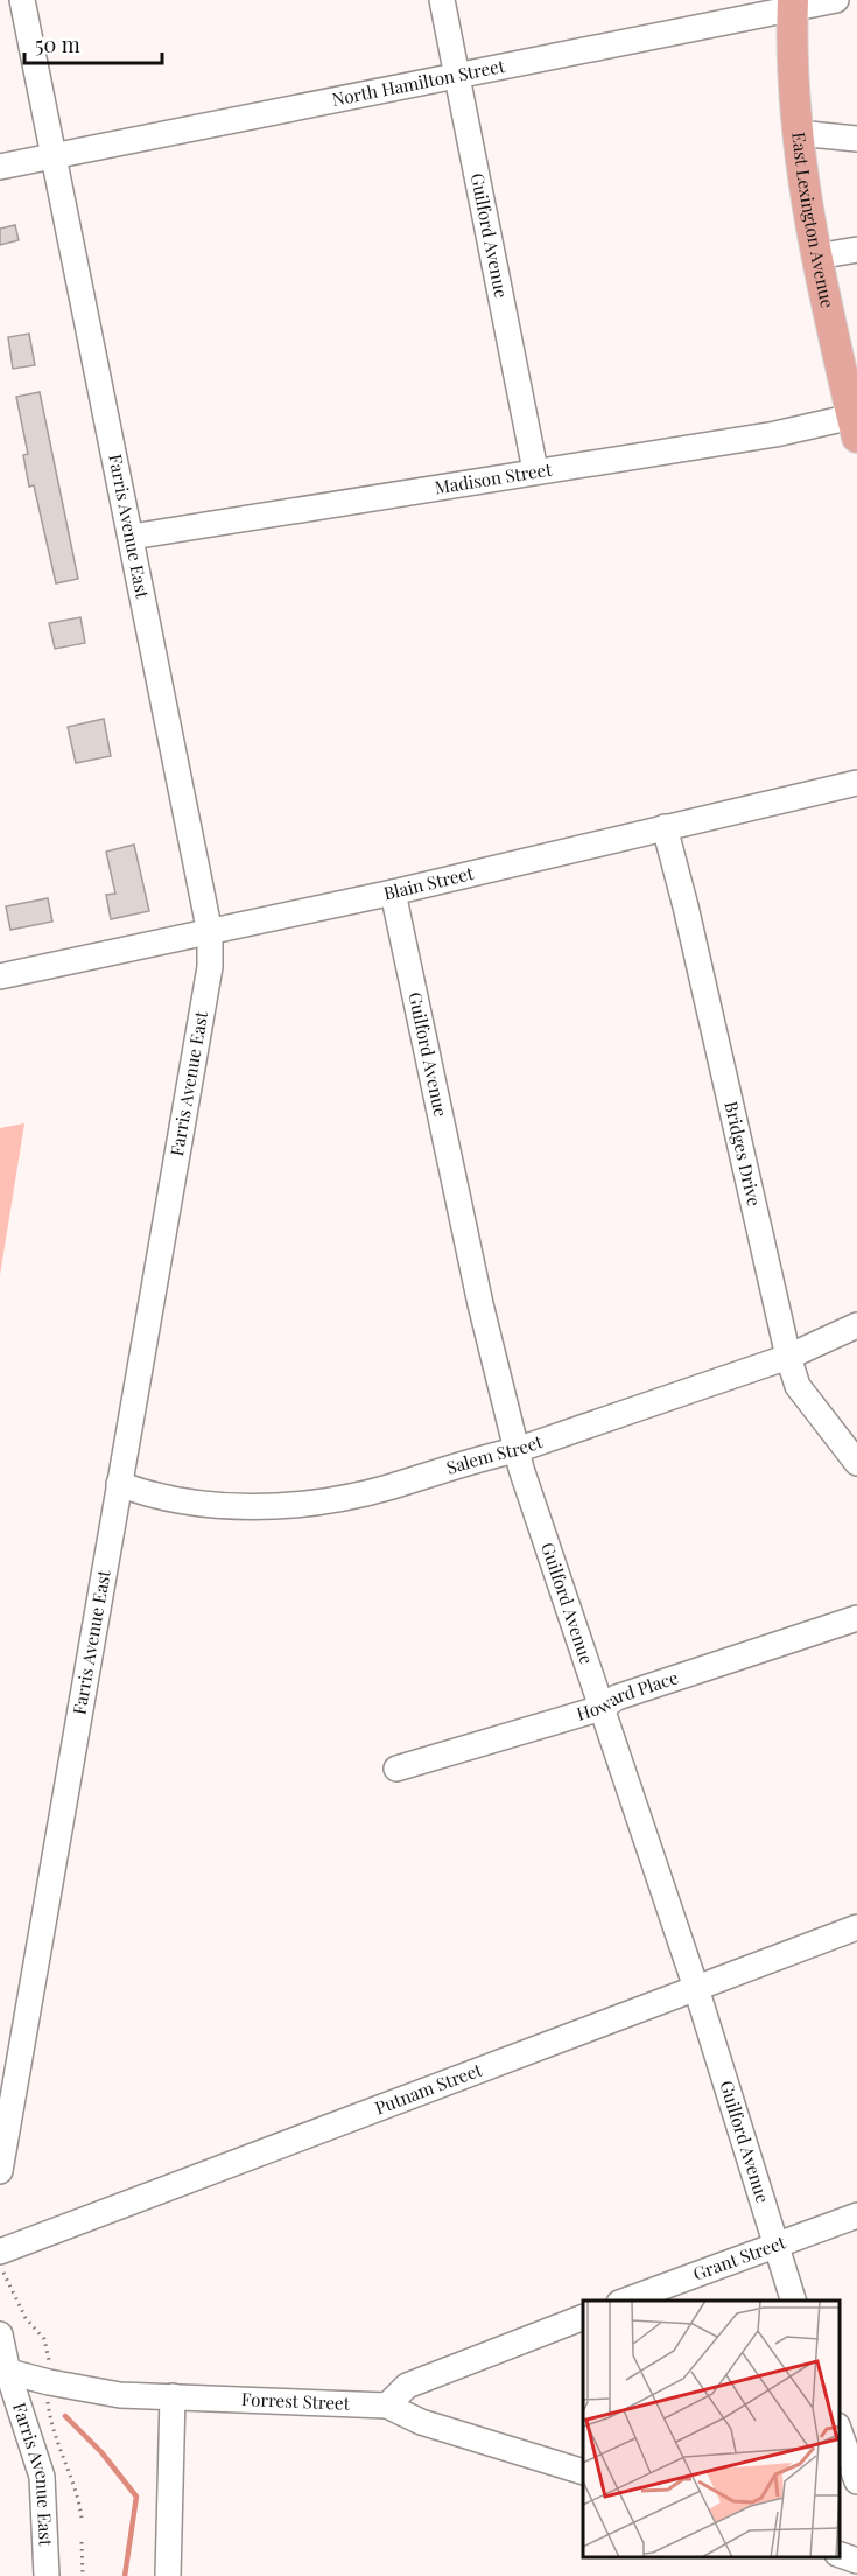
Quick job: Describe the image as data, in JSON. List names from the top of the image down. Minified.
{"streets":{"main road":["East Lexington Avenue"],"street":["North Hamilton Street","Guilford Avenue","Madison Street","Farris Avenue East","Blain Street","Bridges Drive","Salem Street","Howard Place","Putnam Street","Grant Street","Forrest Street"]},"crossings":[["North Hamilton Street","East Lexington Avenue"],["North Hamilton Street","Guilford Avenue"],["North Hamilton Street","Farris Avenue East"],["East Lexington Avenue","Madison Street"],["Guilford Avenue","Madison Street"],["Guilford Avenue","Blain Street"],["Guilford Avenue","Salem Street"],["Guilford Avenue","Howard Place"],["Guilford Avenue","Putnam Street"],["Guilford Avenue","Grant Street"],["Madison Street","Farris Avenue East"],["Farris Avenue East","Blain Street"],["Farris Avenue East","Salem Street"],["Farris Avenue East","Forrest Street"],["Blain Street","Bridges Drive"],["Bridges Drive","Salem Street"]],"scale_bar":"50 m"}
